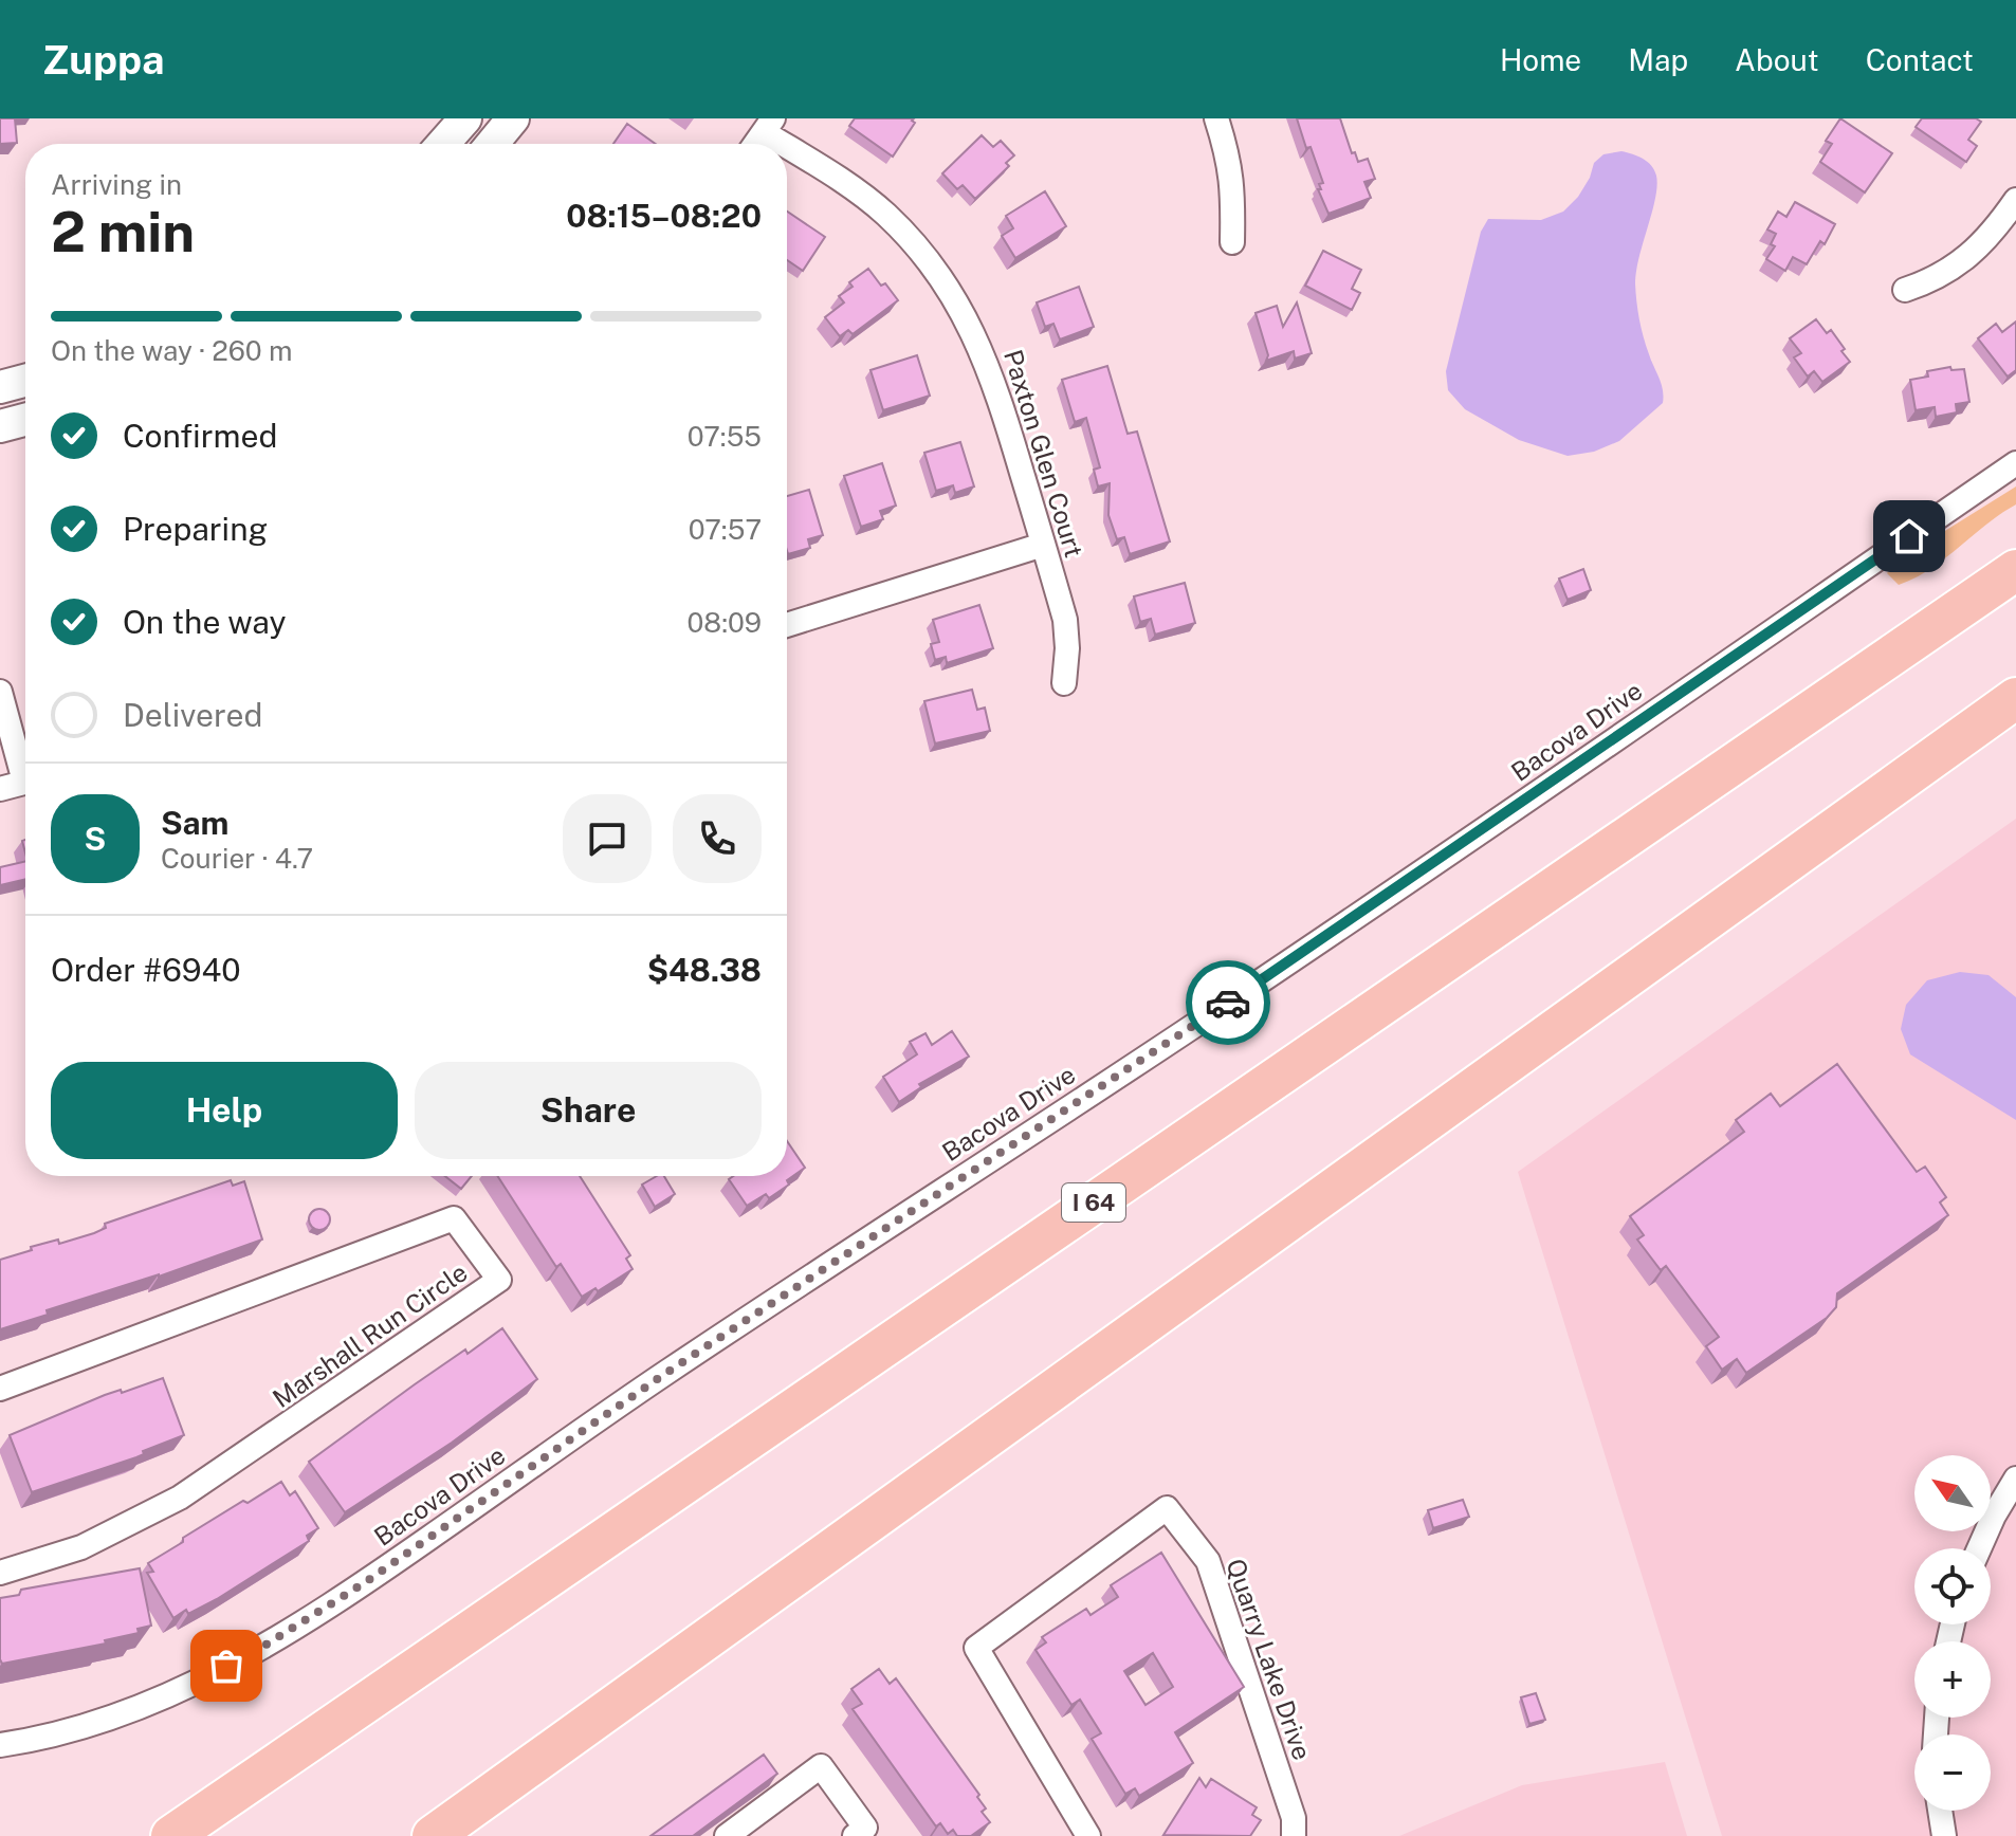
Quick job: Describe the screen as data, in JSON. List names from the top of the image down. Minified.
{"streets":{"highway":["I 64"],"street":["Paxton Glen Court","Bacova Drive","Marshall Run Circle","Quarry Lake Drive"]},"north":"top left","page":{"header":"Zuppa","nav":["Home","Map","About","Contact"],"heading":["2 min","Arriving in","08:15–08:20"],"panel":["Sam","Courier · 4.7","Order #6940","$48.38"],"bar":"On the way · 260 m","list":[["Confirmed","07:55"],["Preparing","07:57"],["On the way","08:09"],"Delivered"],"round":"S","buttons":["Help","Share"],"map_buttons":["+","−"]}}
